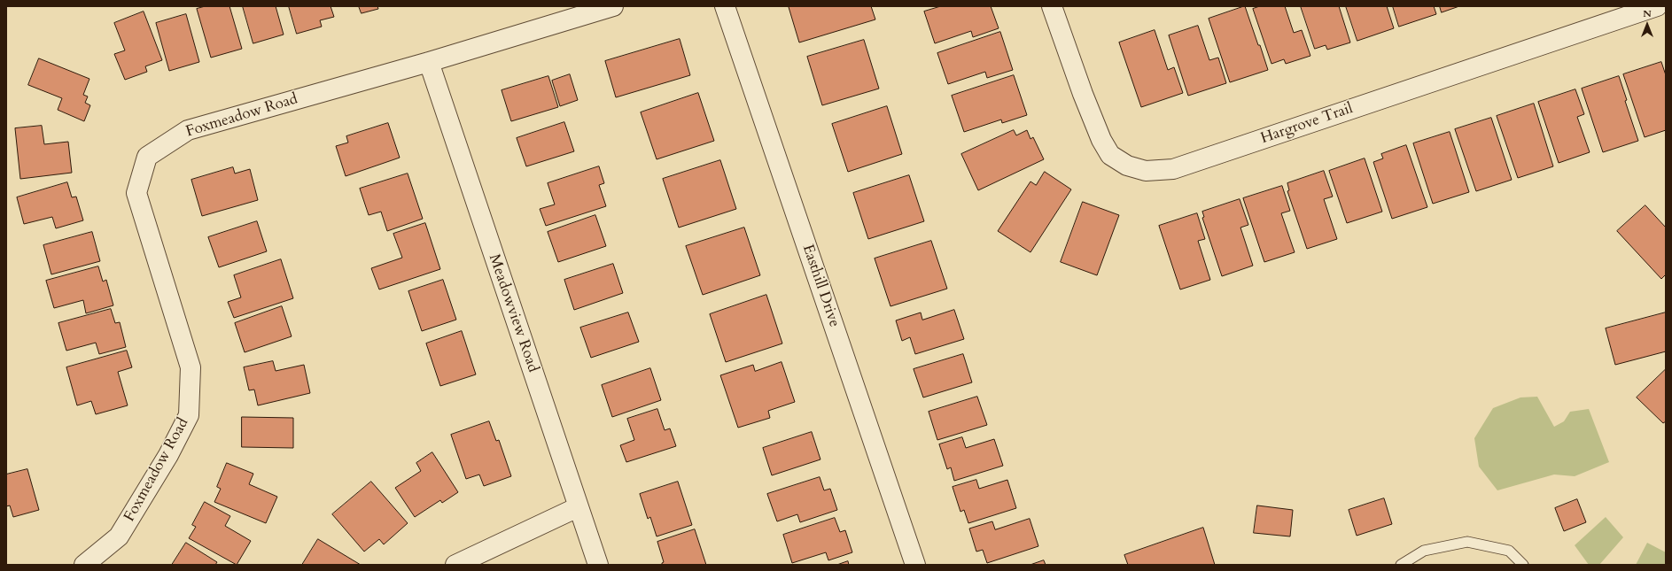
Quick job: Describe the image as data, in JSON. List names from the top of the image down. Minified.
{"streets":{"street":["Foxmeadow Road","Hargrove Trail","Easthill Drive","Meadowview Road"]},"crossings":[["Foxmeadow Road","Meadowview Road"]],"north":"top"}
